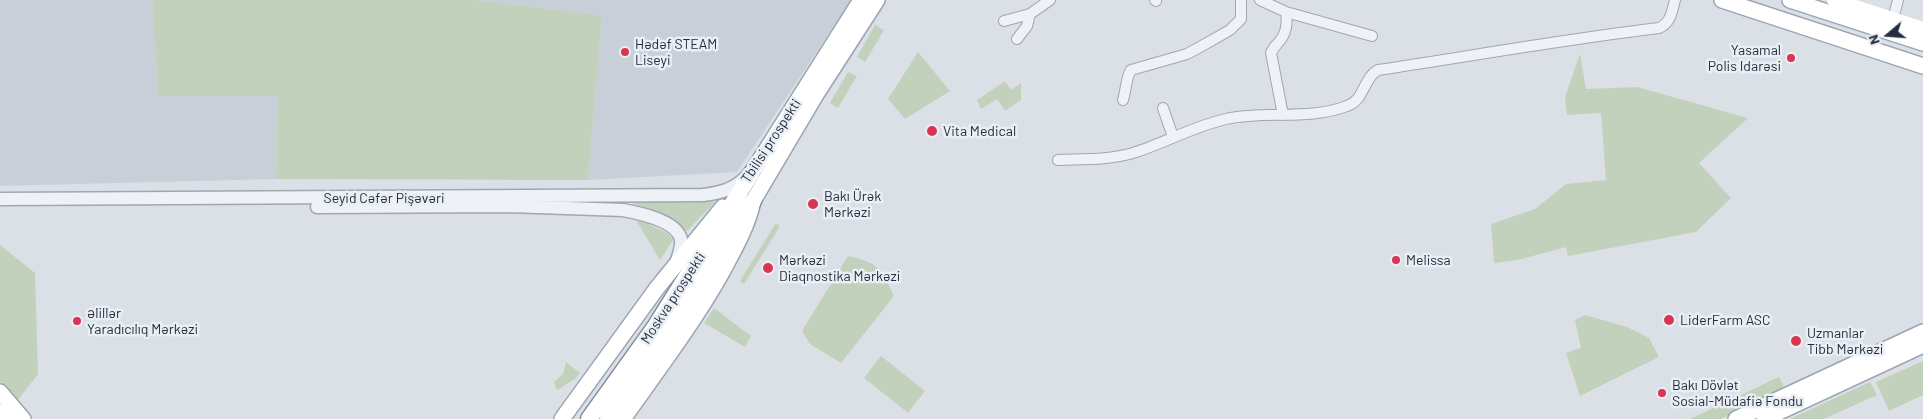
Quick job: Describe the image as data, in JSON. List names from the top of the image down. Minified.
{"streets":{"highway":["Moskva prospekti"],"main road":["Tbilisi prospekti"],"street":["Seyid Cəfər Pişəvəri"]},"crossings":[["Tbilisi prospekti","Seyid Cəfər Pişəvəri"],["Tbilisi prospekti","Moskva prospekti"],["Seyid Cəfər Pişəvəri","Moskva prospekti"]],"places":["Hədəf STEAM Liseyi","Yasamal Polis Idarəsi","Vita Medical","Bakı Ürək Mərkəzi","Melissa","Mərkəzi Diaqnostika Mərkəzi","LiderFarm ASC","Əlillər Yaradıcılıq Mərkəzi","Uzmanlar Tibb Mərkəzi","Bakı Dövlət Sosial-Müdafiə Fondu"],"north":"left"}
